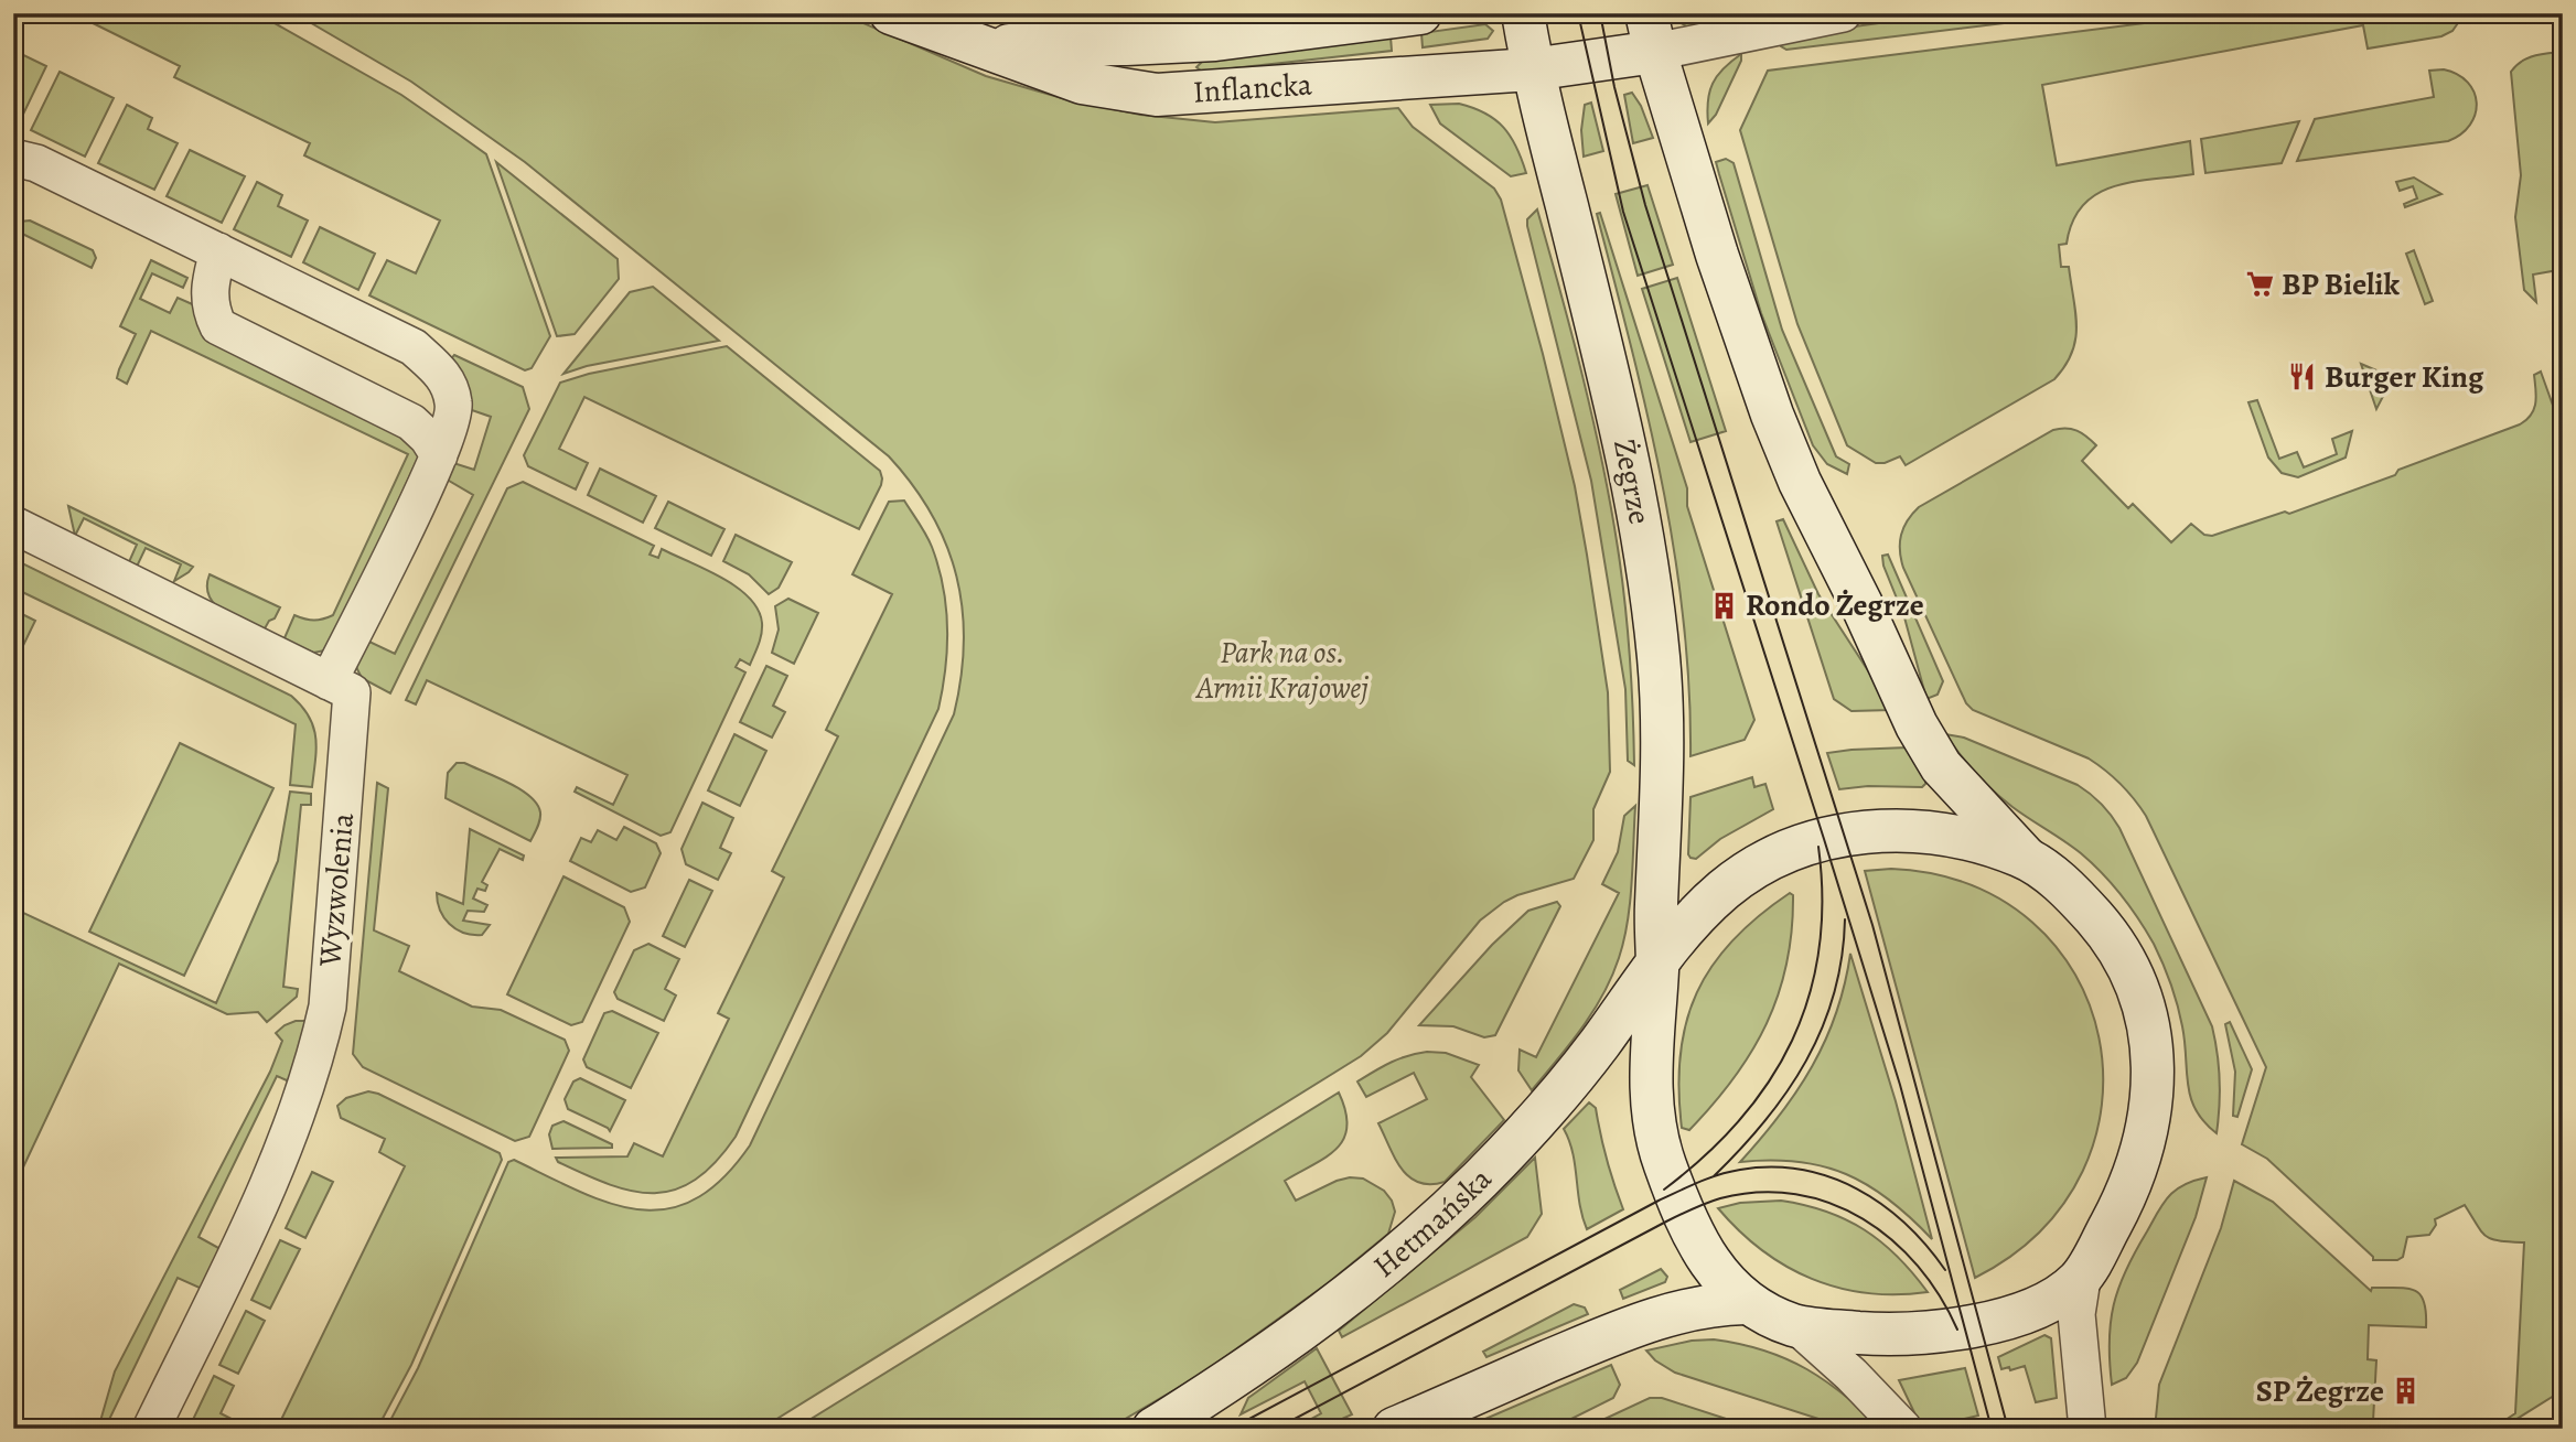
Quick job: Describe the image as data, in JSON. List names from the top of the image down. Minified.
{"streets":{"street":["Inflancka","Żegrze","Wyzwolenia","Hetmańska"]},"crossings":[["Inflancka","Żegrze"],["Żegrze","Hetmańska"]],"parks":["Park na os. Armii Krajowej"],"places":{"supermarket":["BP Bielik"],"restaurant":["Burger King"],"building":["Rondo Żegrze","SP Żegrze"]}}
